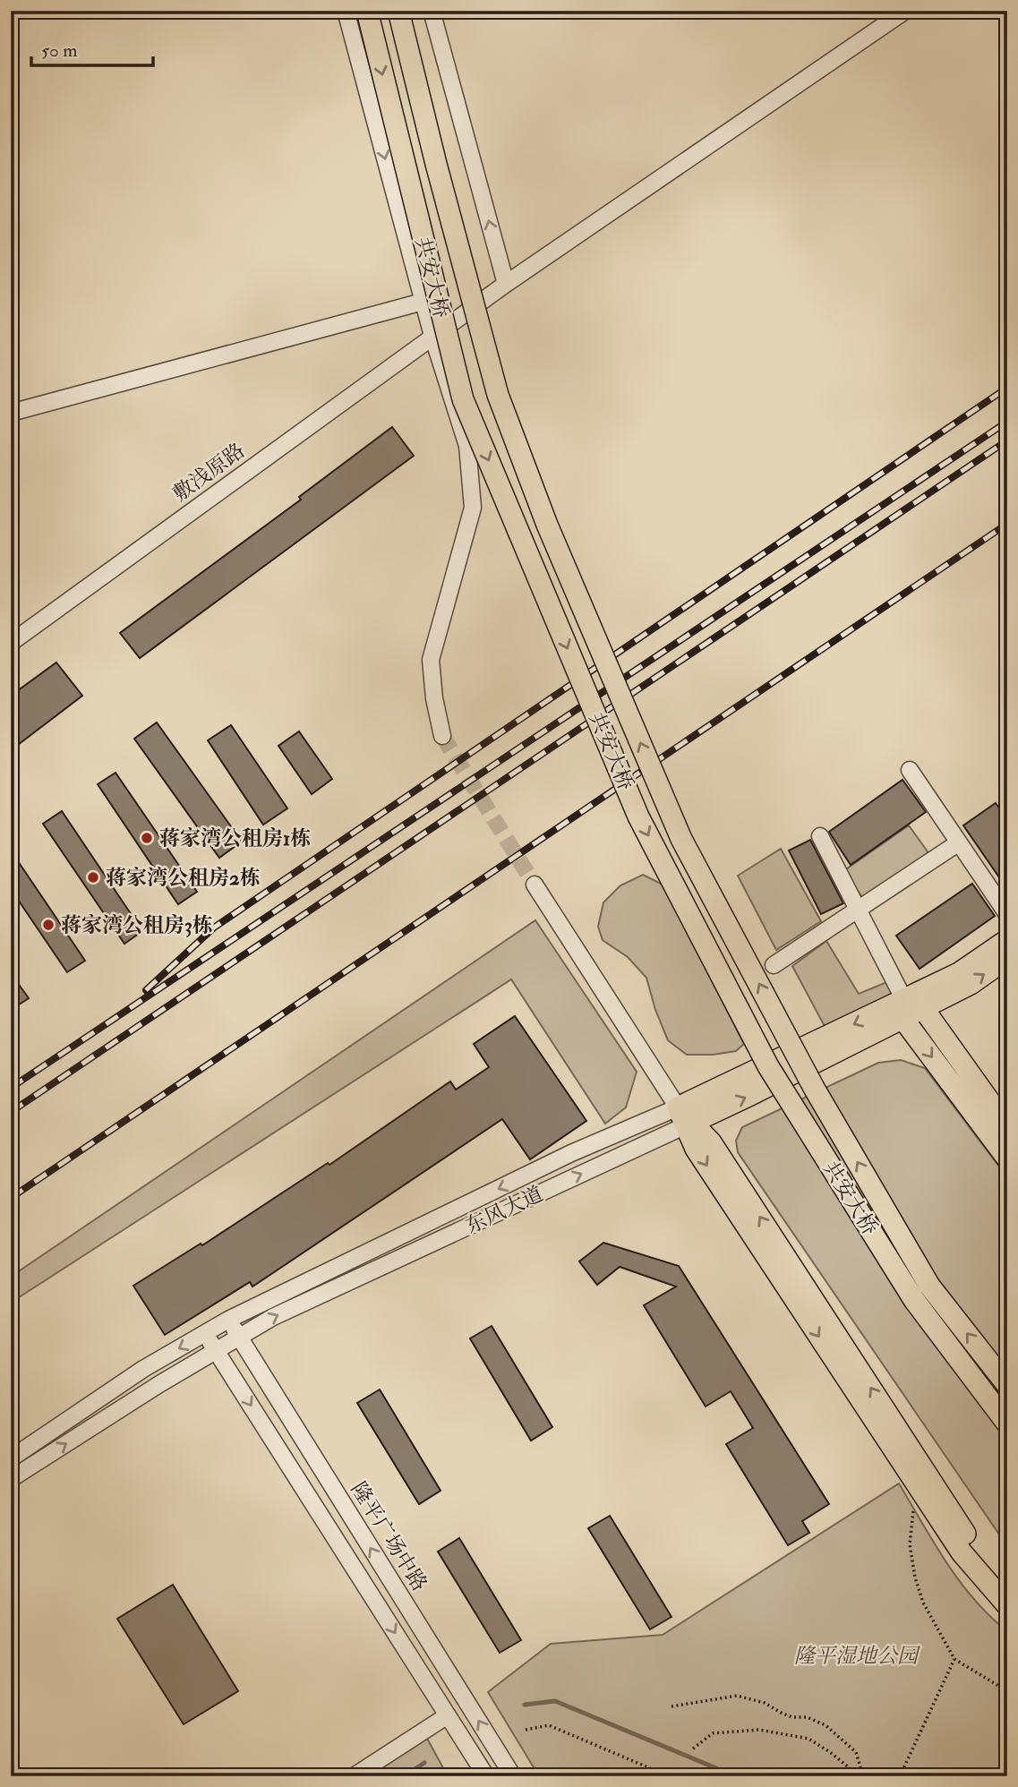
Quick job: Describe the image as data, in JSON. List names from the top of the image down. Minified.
{"streets":{"main road":["共安大桥"],"street":["敷浅原路","东风大道","隆平广场中路"]},"crossings":[["东风大道","隆平广场中路"]],"parks":["隆平湿地公园"],"places":["蒋家湾公租房1栋","蒋家湾公租房2栋","蒋家湾公租房3栋"],"scale_bar":"50 m"}
